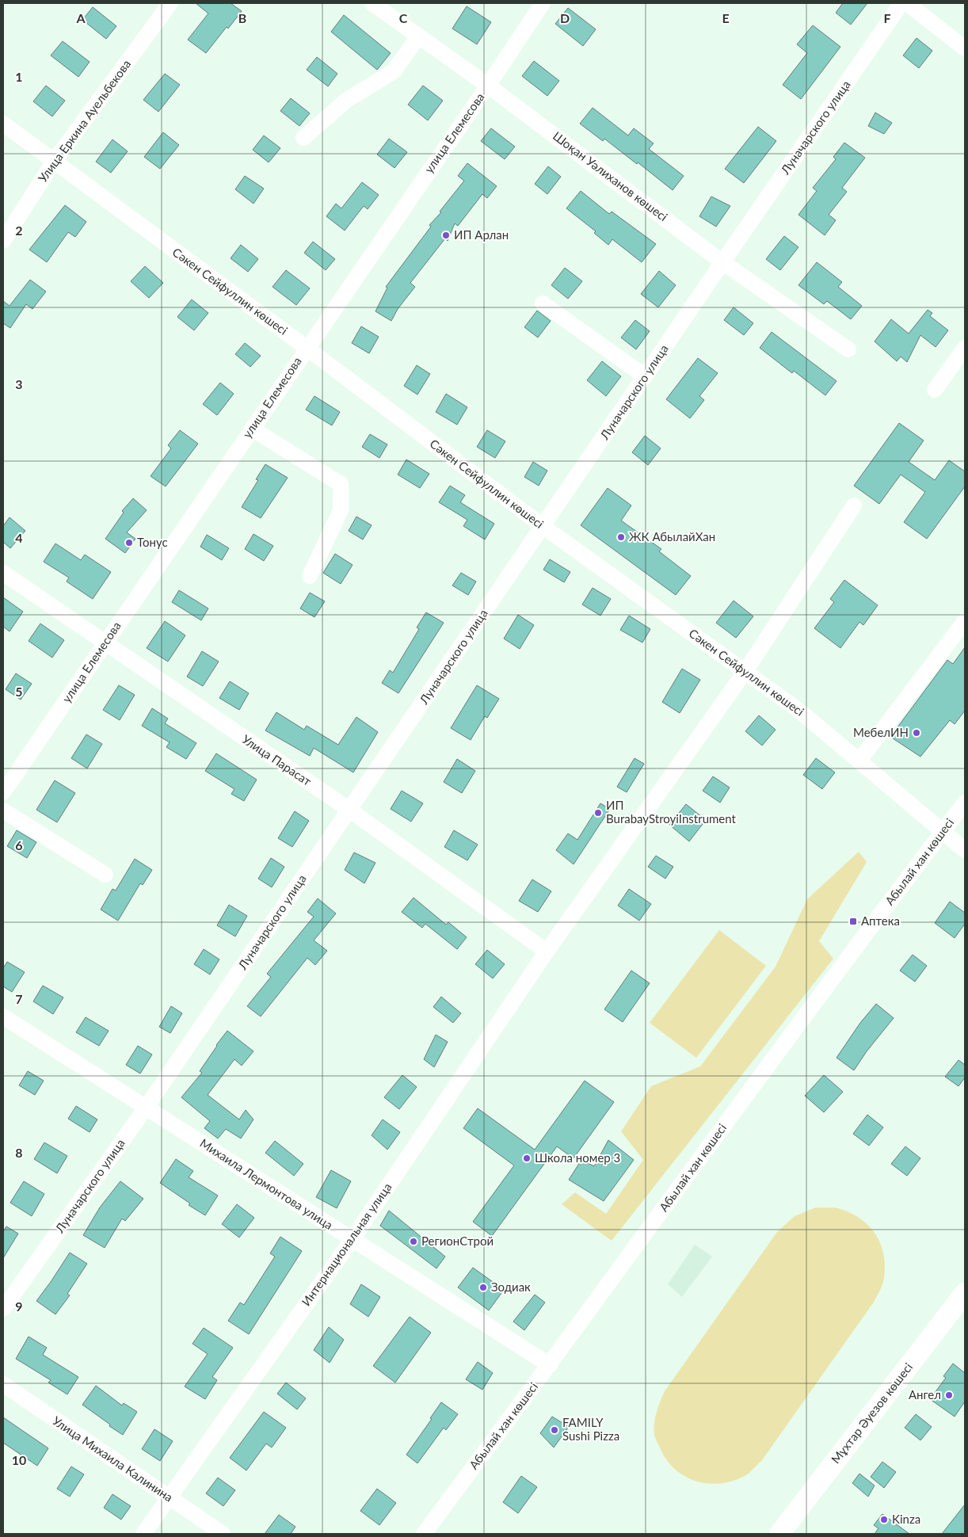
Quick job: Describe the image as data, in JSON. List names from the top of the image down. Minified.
{"streets":{"main road":["Мұхтар Әуезов көшесі"],"street":["Улица Еркина Ауельбекова","Луначарского улица","улица Елемесова","Шоқан Уәлиханов көшесі","Сәкен Сейфуллин көшесі","Улица Парасат","Абылай хан көшесі","Михаила Лермонтова улица","Интернациональная улица","Улица Михаила Калинина"]},"crossings":[["Улица Еркина Ауельбекова","Сәкен Сейфуллин көшесі"],["Луначарского улица","Шоқан Уәлиханов көшесі"],["Луначарского улица","Сәкен Сейфуллин көшесі"],["Луначарского улица","Улица Парасат"],["Луначарского улица","Михаила Лермонтова улица"],["улица Елемесова","Шоқан Уәлиханов көшесі"],["улица Елемесова","Сәкен Сейфуллин көшесі"],["улица Елемесова","Улица Парасат"],["Сәкен Сейфуллин көшесі","Абылай хан көшесі"],["Сәкен Сейфуллин көшесі","Интернациональная улица"],["Улица Парасат","Интернациональная улица"],["Абылай хан көшесі","Михаила Лермонтова улица"],["Михаила Лермонтова улица","Интернациональная улица"],["Интернациональная улица","Улица Михаила Калинина"]],"places":{"other":["ИП Арлан","ЖК АбылайХан","Тонус","МебелИН","ИП BurabayStroyiInstrument","Школа номер 3","РегионСтрой","Зодиак","Ангел","FAMILY Sushi Pizza","Kinza"],"transit":["Аптека"]},"grid":{"columns":["A","B","C","D","E","F"],"rows":["1","2","3","4","5","6","7","8","9","10"]}}
